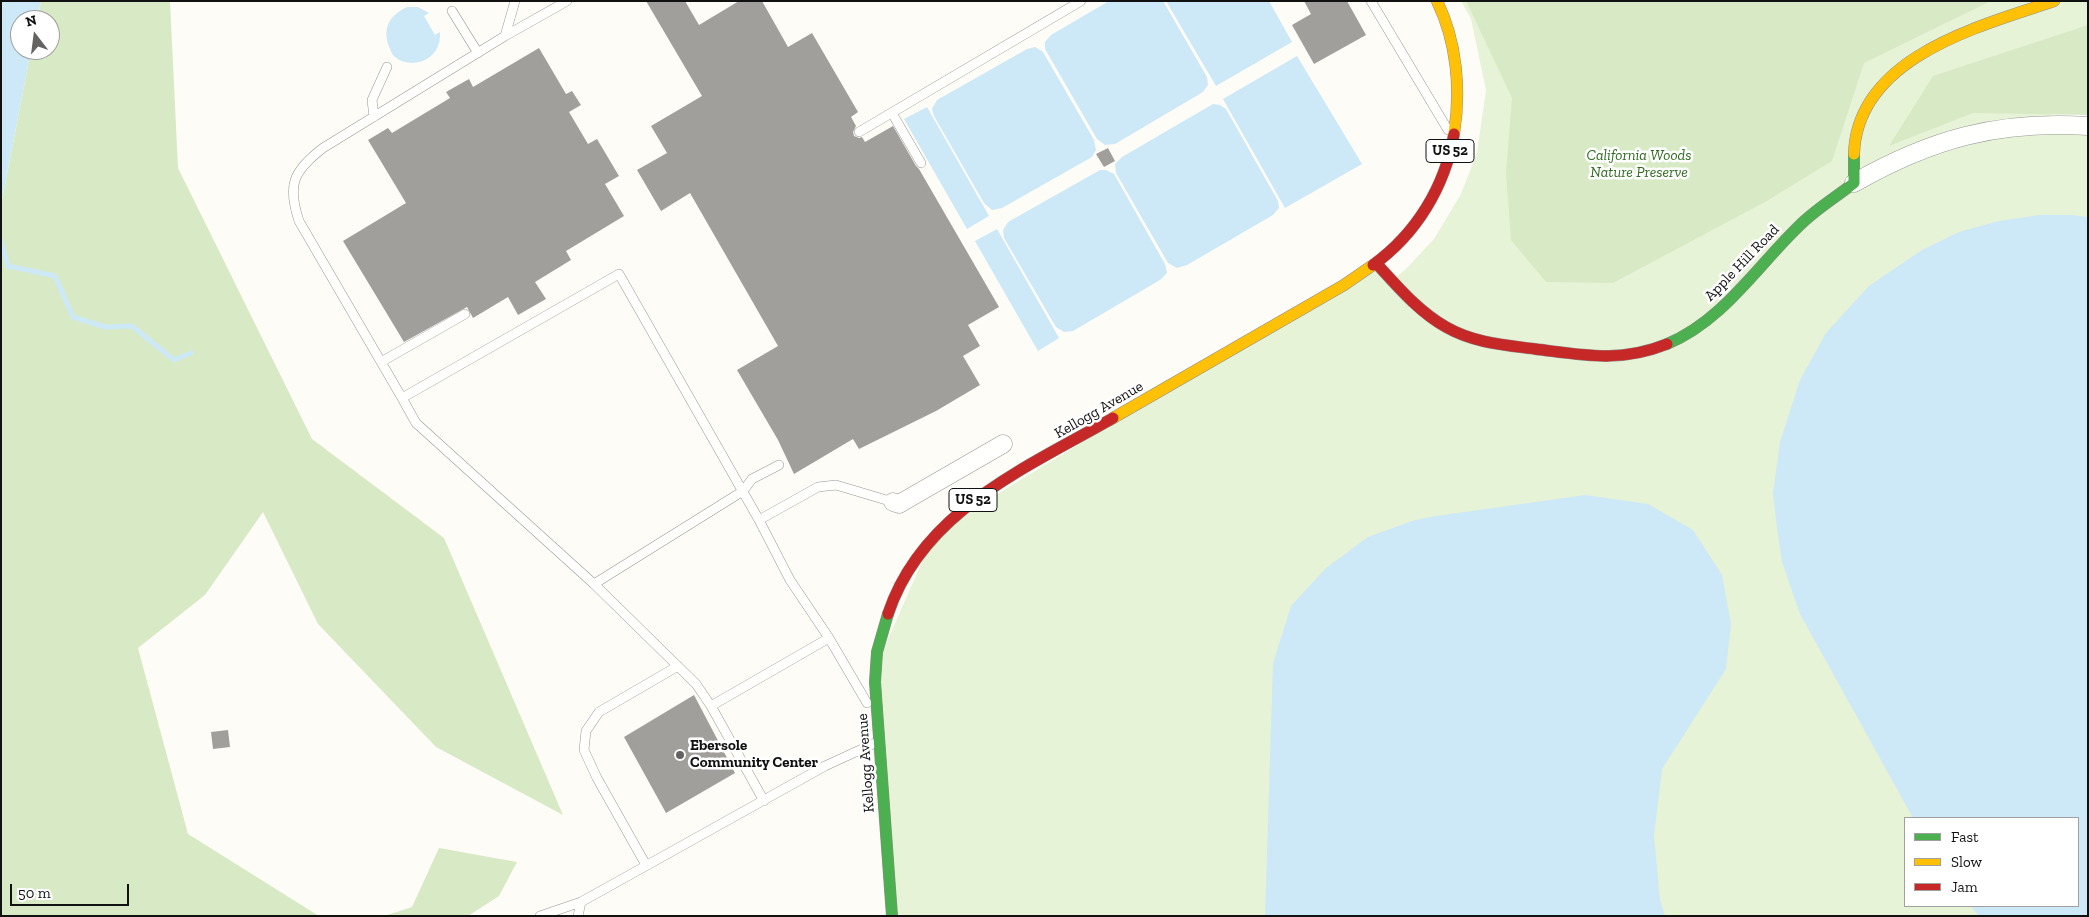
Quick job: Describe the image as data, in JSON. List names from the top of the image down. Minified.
{"streets":{"main road":["US 52","Apple Hill Road","Kellogg Avenue"]},"crossings":[["Apple Hill Road","Kellogg Avenue"]],"parks":["California Woods Nature Preserve"],"places":["Ebersole Community Center"],"legend":["Fast","Slow","Jam"],"scale_bar":"50 m","north":"top"}
